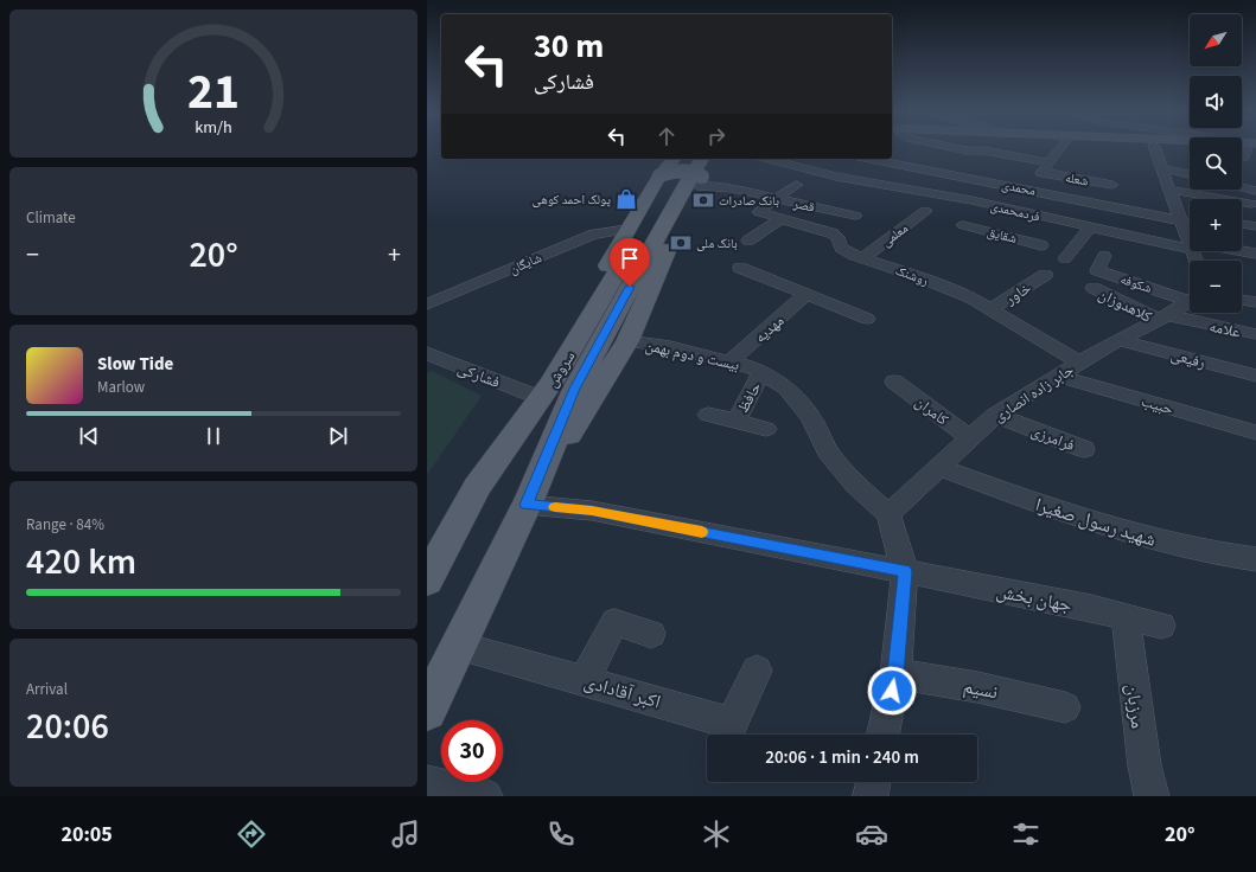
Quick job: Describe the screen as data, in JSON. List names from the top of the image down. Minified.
{"streets":{"main road":["سروش"],"street":["شعله","محمدی","قصر","فردمحمدی","معلمی","شقایق","شایگان","روشنک","شکوفه","خاور","کلاهدوزان","مهدیه","علامه","بیست و دوم بهمن","رفیعی","فشارکی","جابر زاده انصاری","حافظ","حبیب","کامران","فرامرزی","شهید رسول صغیرا","جهان بخش","نسیم","اکبر آقادادی","مرزبان"]},"crossings":[["قصر","روشنک"],["فردمحمدی","شقایق"],["معلمی","روشنک"],["روشنک","خاور"],["روشنک","جابر زاده انصاری"],["کلاهدوزان","علامه"],["کلاهدوزان","جابر زاده انصاری"],["مهدیه","بیست و دوم بهمن"],["علامه","جابر زاده انصاری"],["بیست و دوم بهمن","جابر زاده انصاری"],["بیست و دوم بهمن","حافظ"],["رفیعی","جابر زاده انصاری"],["جابر زاده انصاری","حبیب"],["جابر زاده انصاری","کامران"],["جابر زاده انصاری","فرامرزی"],["جابر زاده انصاری","شهید رسول صغیرا"],["جهان بخش","مرزبان"]],"places":{"shop":["پولک احمد کوهی"],"bank":["بانک صادرات","بانک ملی"]},"north":"bottom left","page":{"map_buttons":["+","−"],"turn":["30 m","فشارکی"],"tile":["Climate",["Range · 84%","420 km"],["Arrival","20:06"]],"heat":["−","20°","+"],"song":["Slow Tide","Marlow"],"limit":"30","trip":"20:06 · 1 min · 240 m","tabs":["20:05","20°"],"gauge":["21","km/h"]}}
